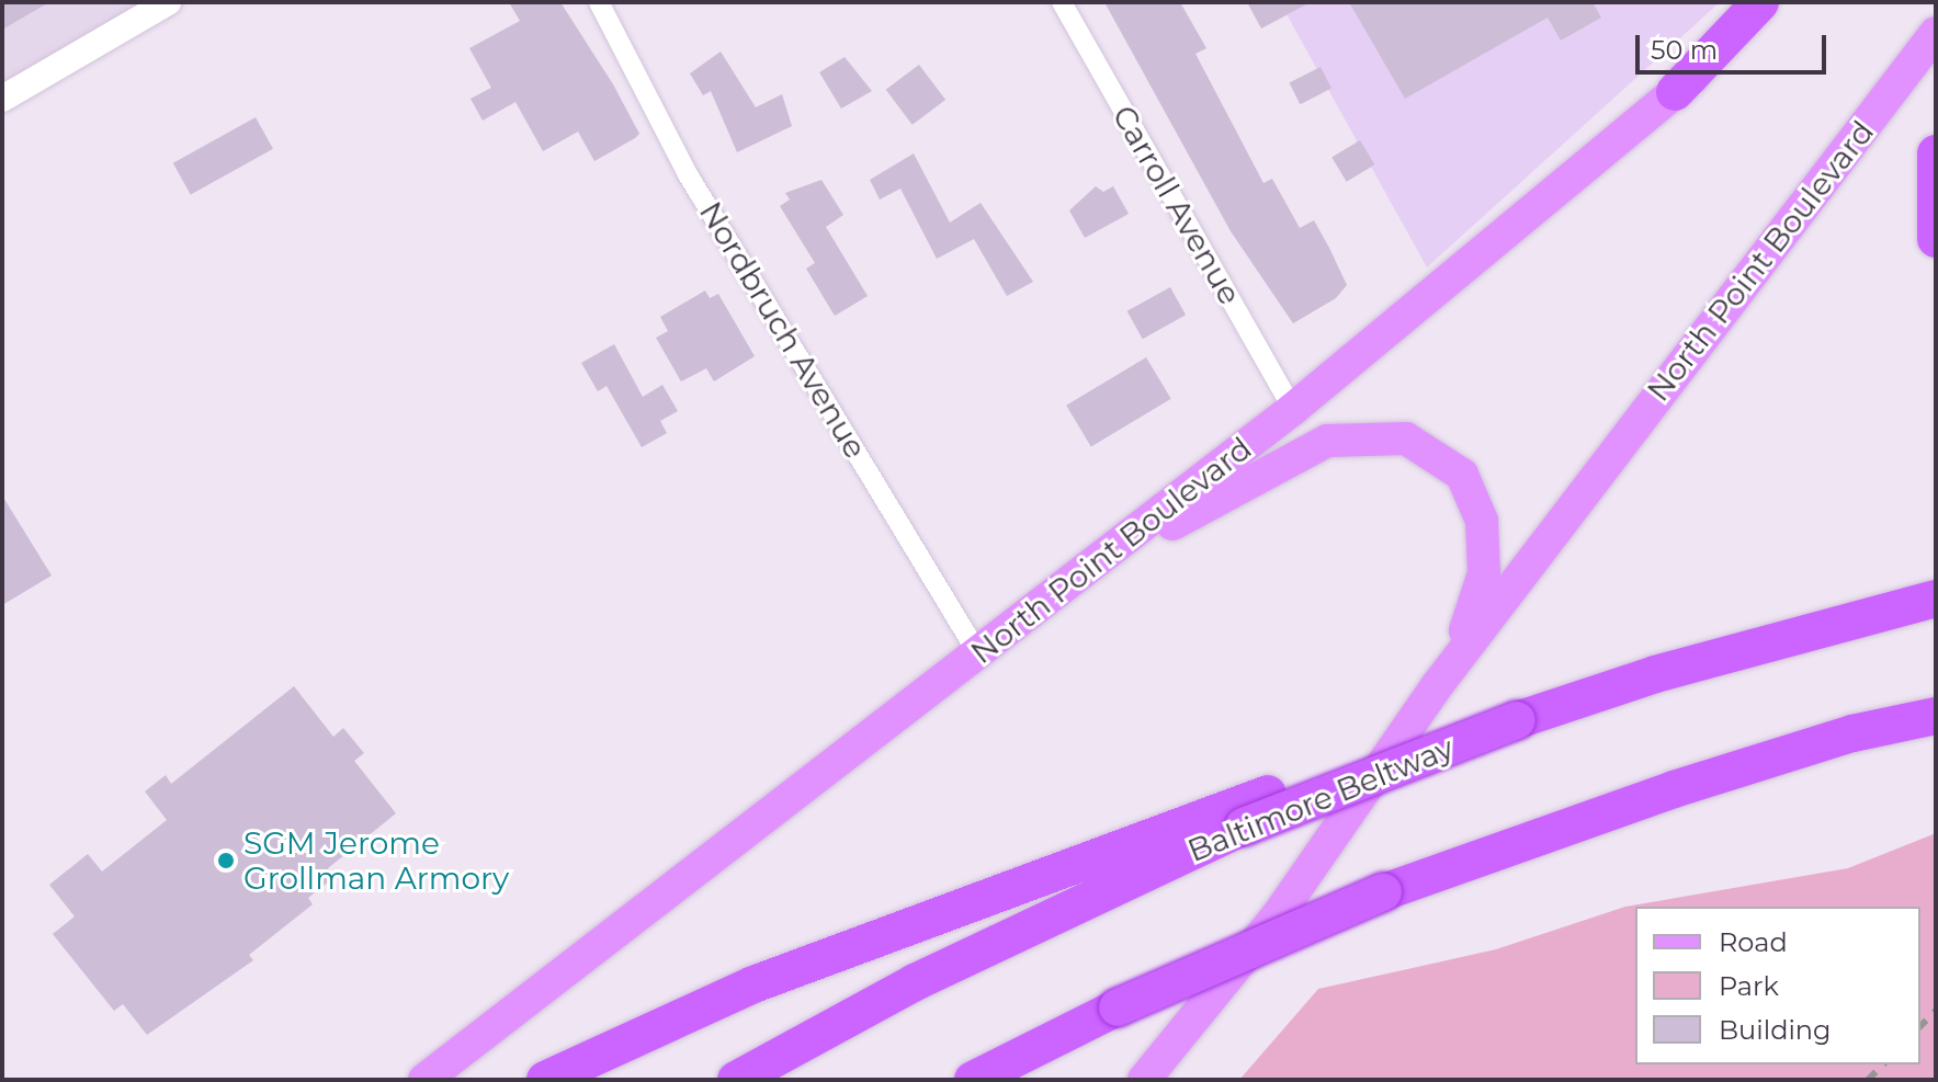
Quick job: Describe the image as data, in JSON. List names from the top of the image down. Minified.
{"streets":{"highway":["Baltimore Beltway"],"main road":["North Point Boulevard"],"street":["Carroll Avenue","Nordbruch Avenue"]},"crossings":[["Carroll Avenue","North Point Boulevard"],["North Point Boulevard","Nordbruch Avenue"]],"places":["SGM Jerome Grollman Armory"],"legend":["Road","Park","Building"],"scale_bar":"50 m"}
